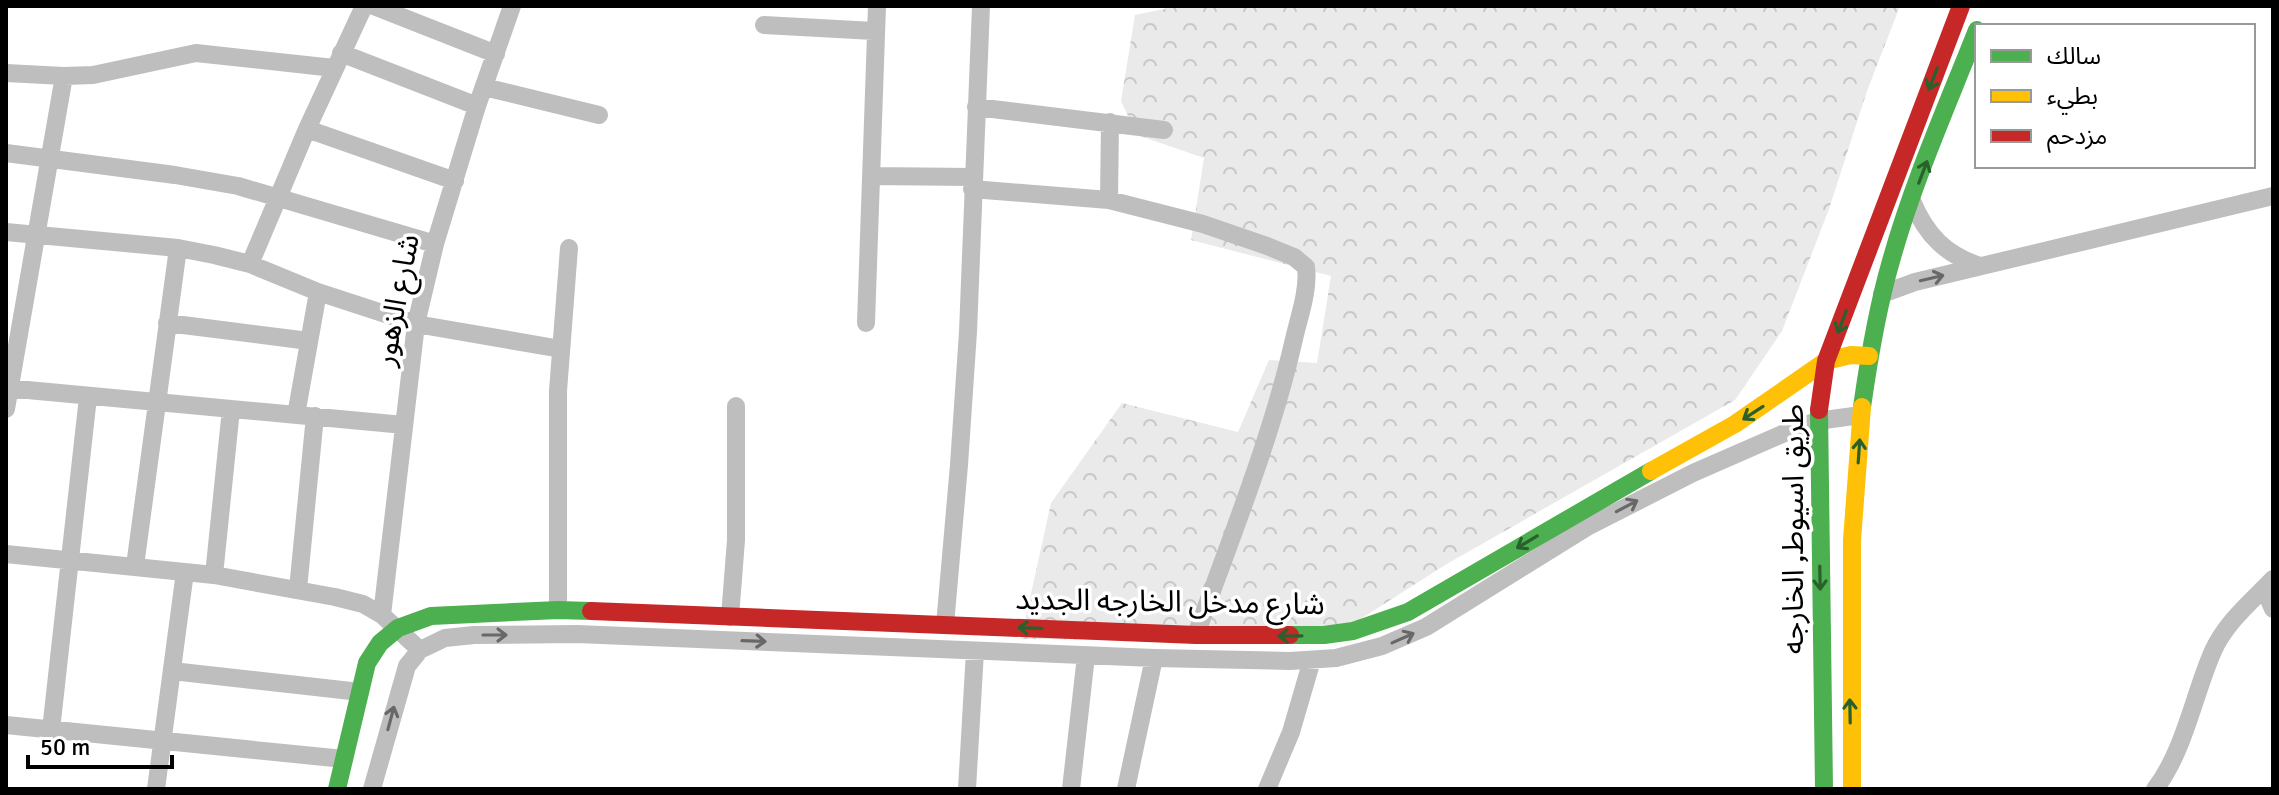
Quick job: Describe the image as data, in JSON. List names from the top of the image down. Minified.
{"streets":{"main road":["طريق اسيوط, الخارجه","شارع مدخل الخارجه الجديد"],"street":["شارع الزهور"]},"crossings":[["طريق اسيوط, الخارجه","شارع مدخل الخارجه الجديد"]],"legend":["سالك","بطيء","مزدحم"],"scale_bar":"50 m"}
